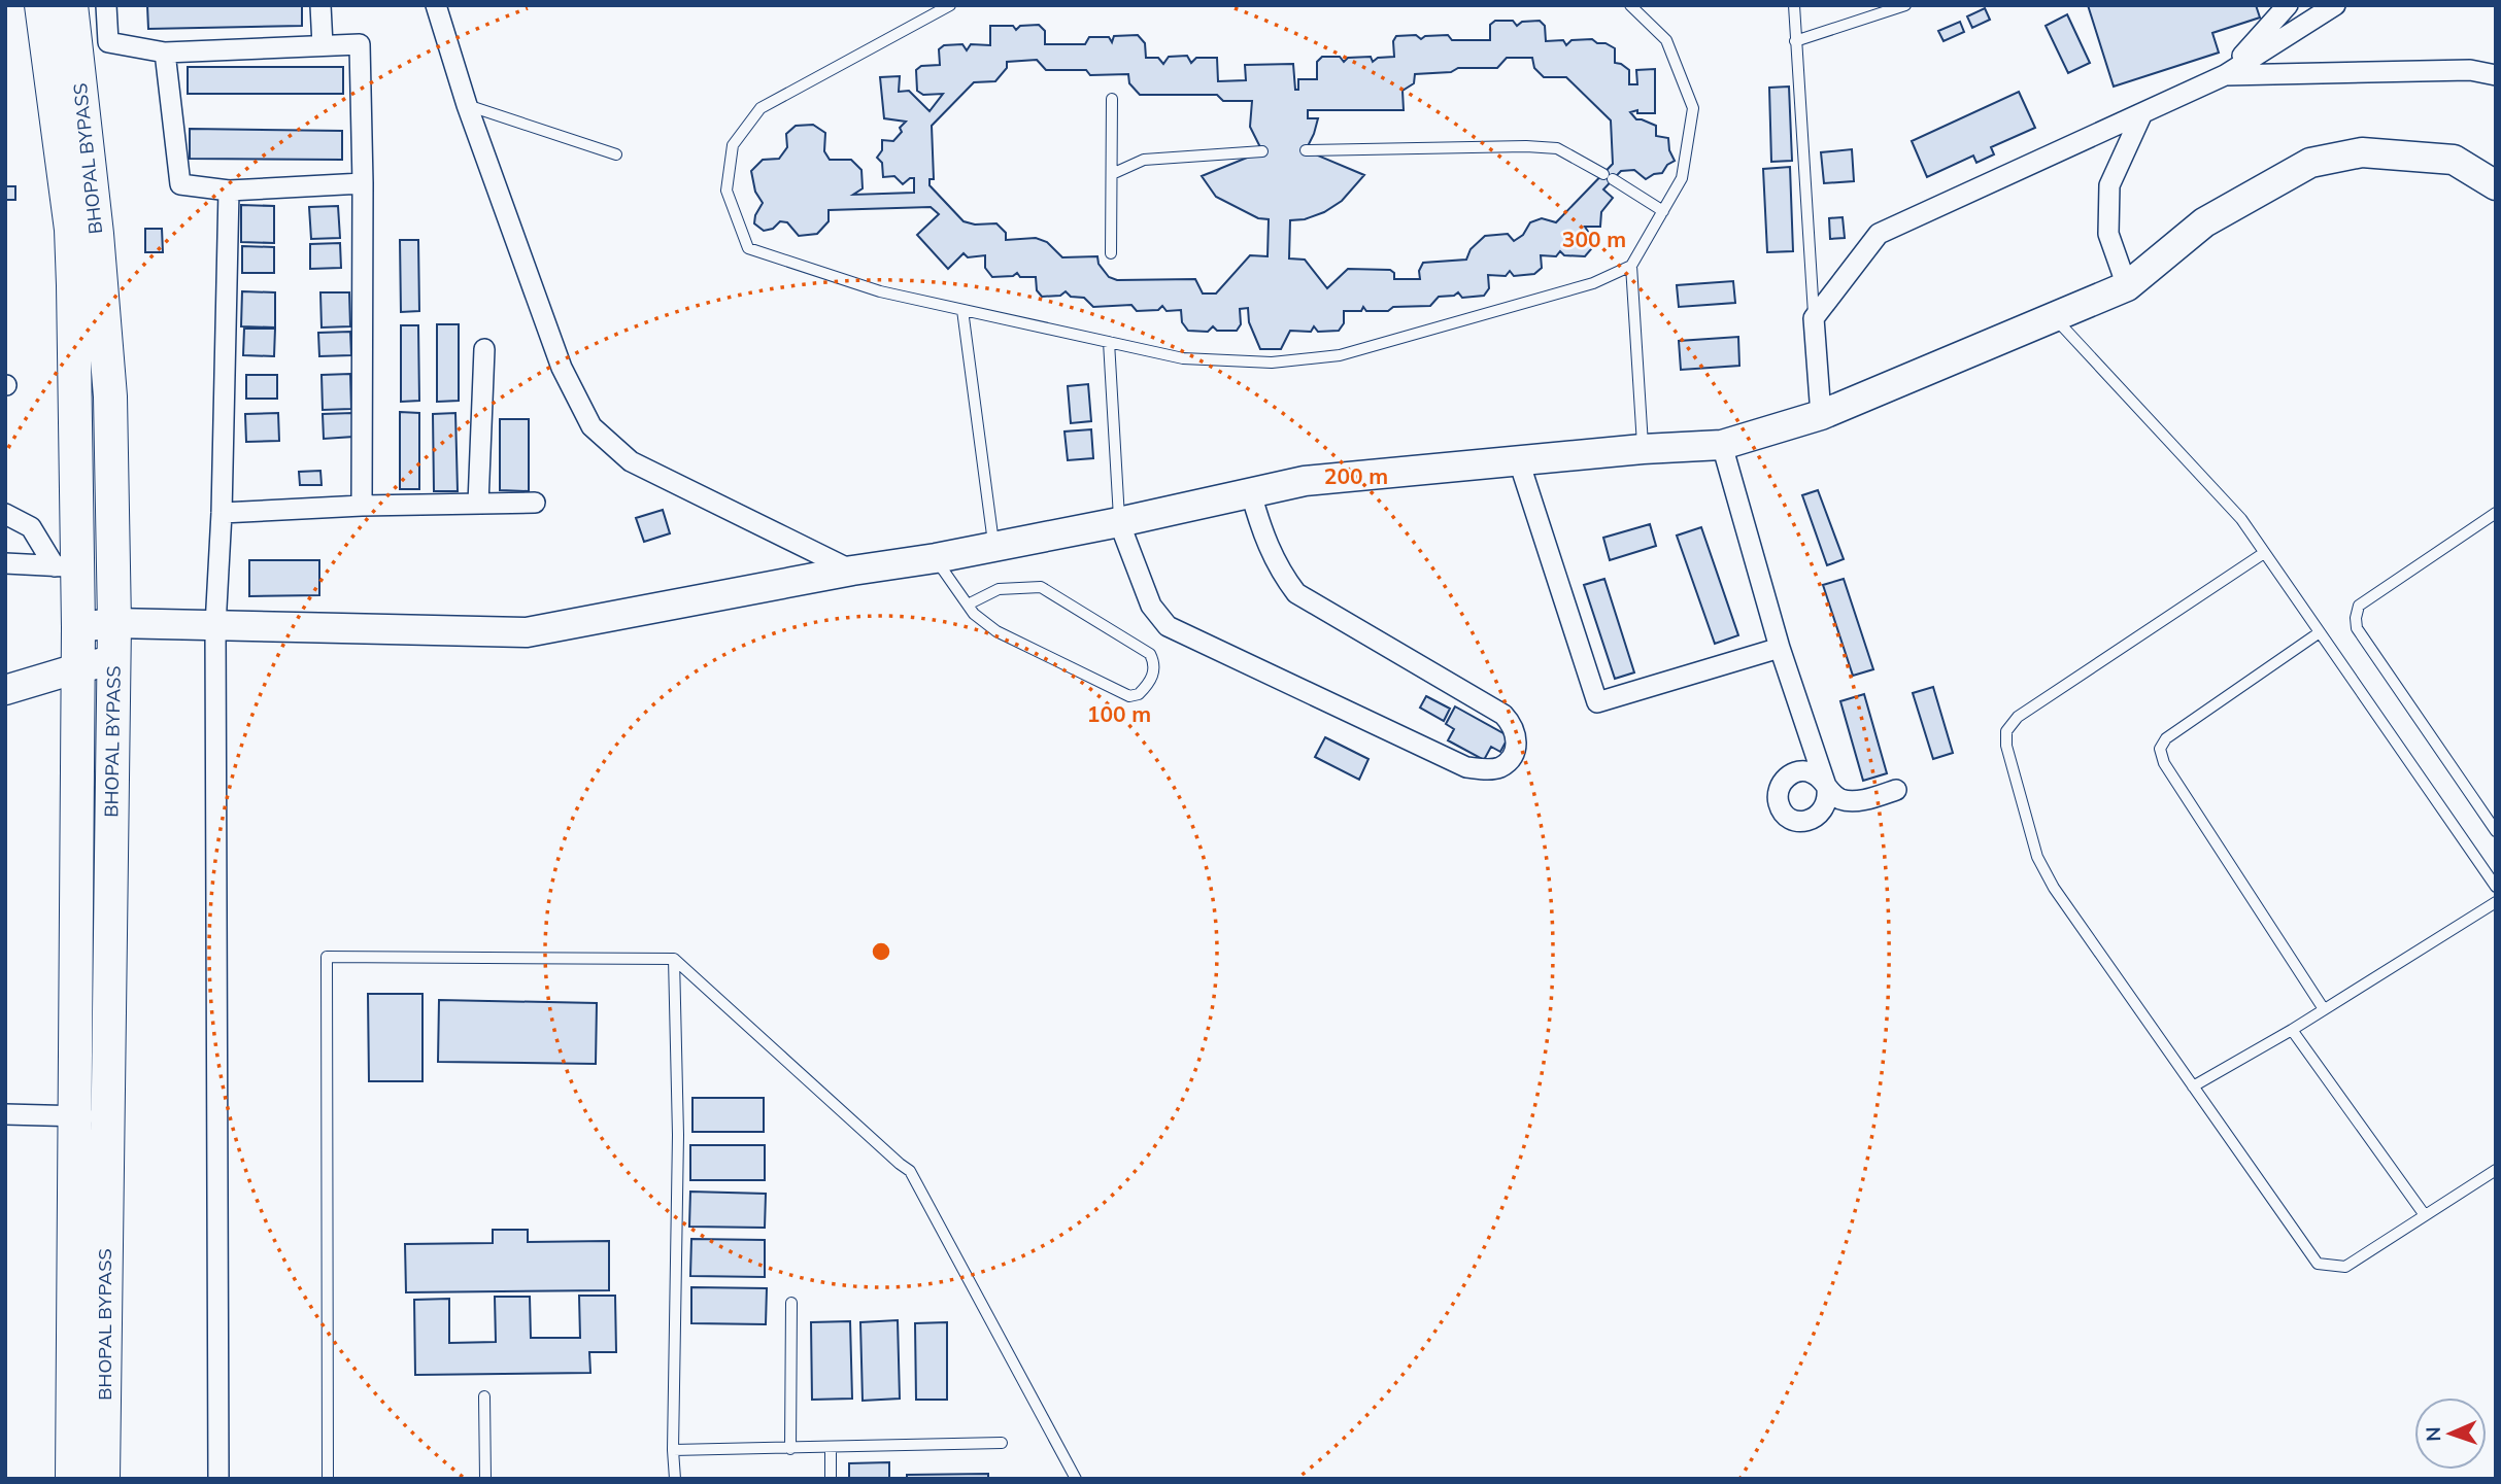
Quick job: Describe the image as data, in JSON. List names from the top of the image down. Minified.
{"streets":{"main road":["BHOPAL BYPASS"]},"north":"left","rings":["300 m","200 m","100 m"]}
